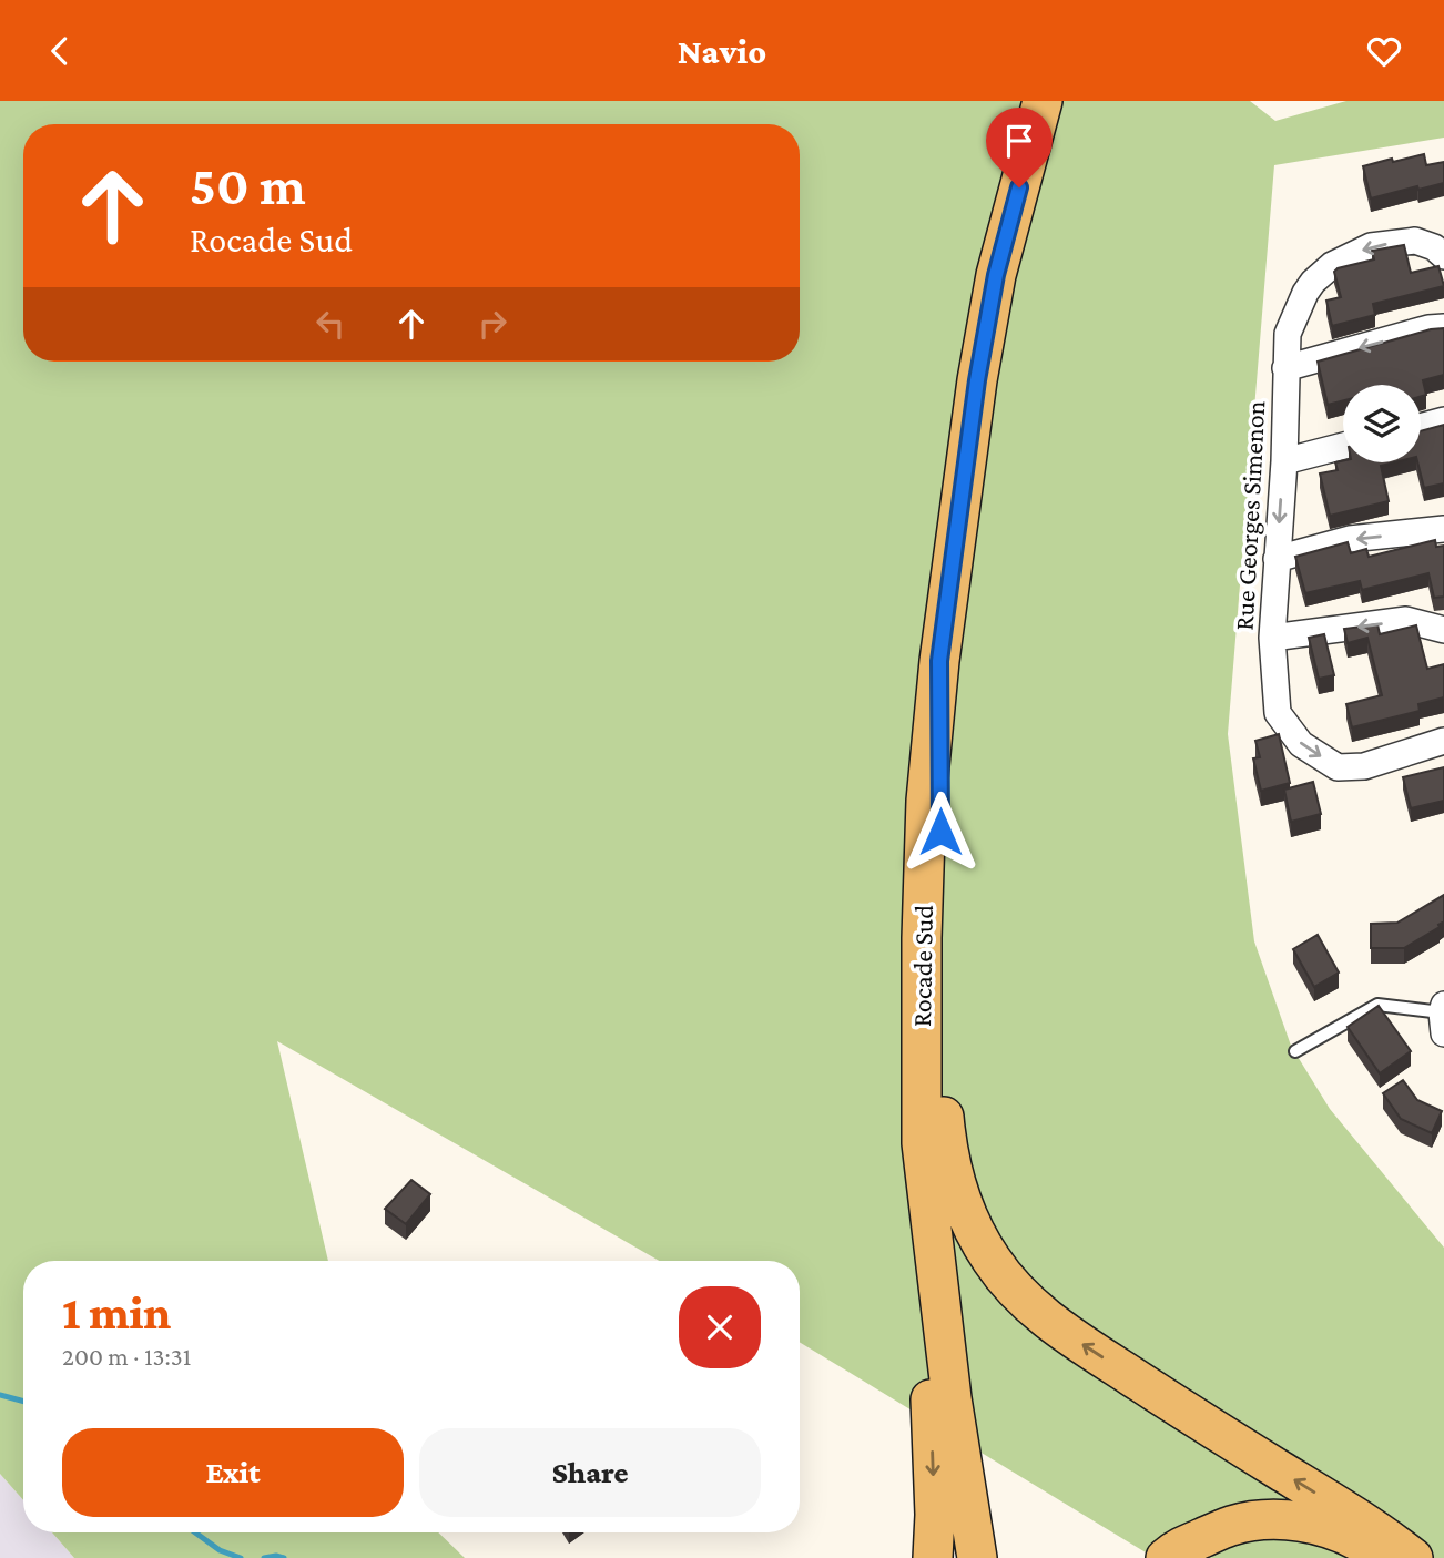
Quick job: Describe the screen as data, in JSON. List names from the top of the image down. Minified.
{"streets":{"main road":["Rocade Sud"],"street":["Rue Georges Simenon"]},"page":{"header":"Navio","turn":["50 m","Rocade Sud"],"heading":["1 min","200 m · 13:31"],"buttons":["Exit","Share"]}}
